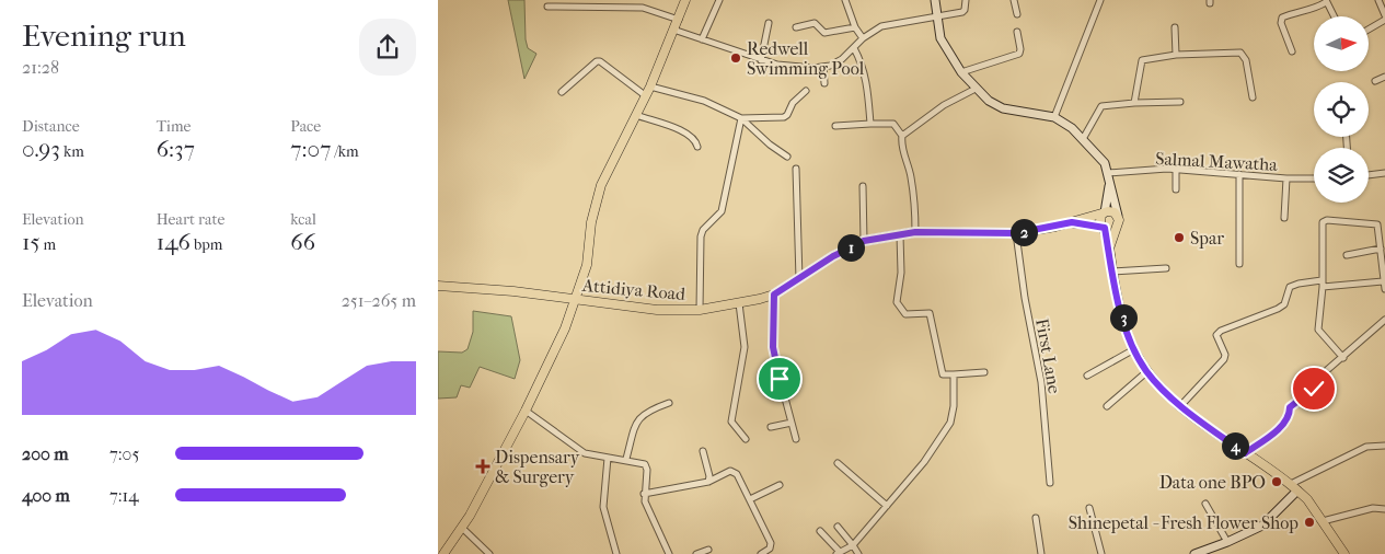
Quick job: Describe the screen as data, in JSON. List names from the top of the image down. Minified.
{"streets":{"main road":["Attidiya Road"],"street":["Salmal Mawatha","First Lane"]},"crossings":[["Attidiya Road","First Lane"]],"places":{"other":["Redwell Swimming Pool","Spar","Data one BPO","Shinepetal - Fresh Flower Shop"],"health":["Dispensary & Surgery"]},"north":"right","page":{"heading":["Evening run","21:28"],"stats":[["Distance","0.93 km"],["Time","6:37"],["Pace","7:07 /km"],["Elevation","15 m"],["Heart rate","146 bpm"],["kcal","66"]],"pins":["2","1","3","4"],"chart":["Elevation","251–265 m"],"list":[{"name":"200 m","note":"7:05"},{"name":"400 m","note":"7:14"}]}}
